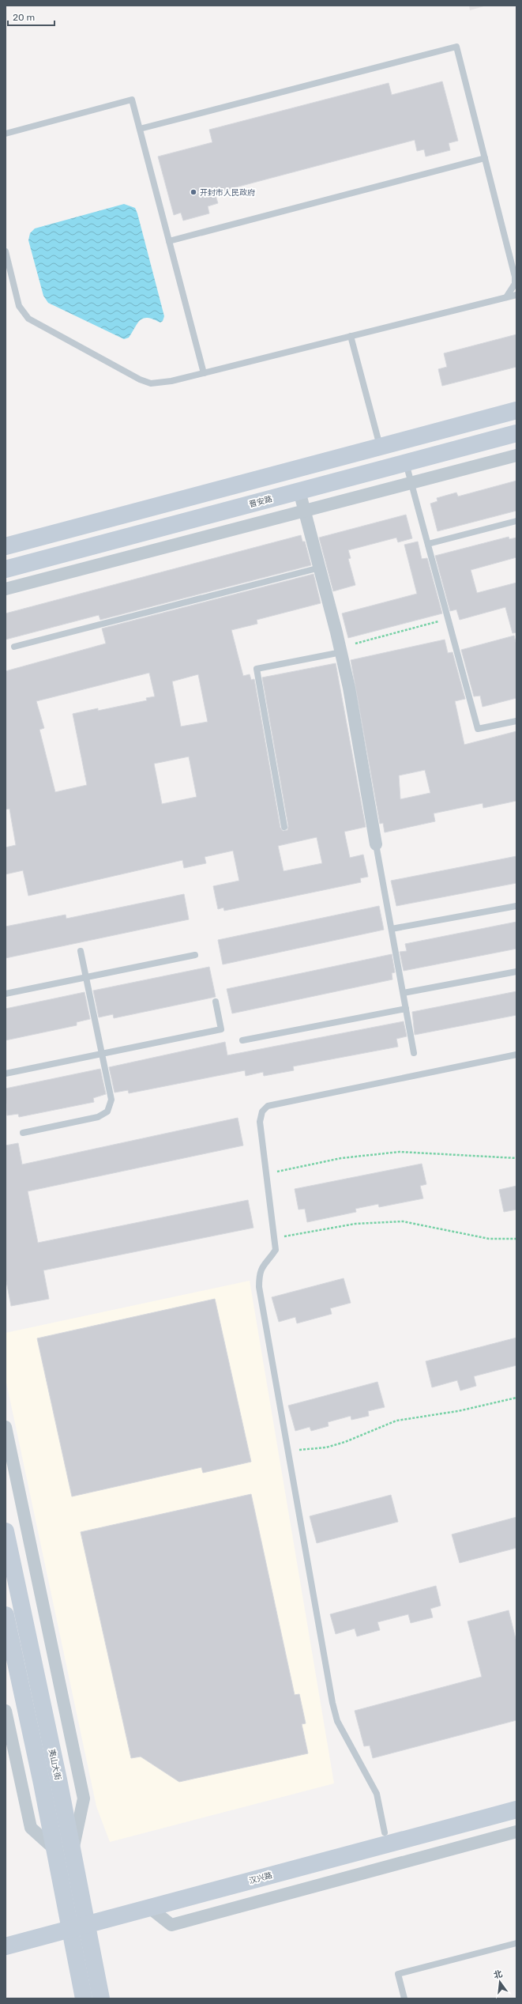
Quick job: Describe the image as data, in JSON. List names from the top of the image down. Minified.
{"streets":{"main road":["晋安路","夷山大街","汉兴路"]},"crossings":[["夷山大街","汉兴路"]],"places":["开封市人民政府"],"scale_bar":"20 m","north":"top"}
